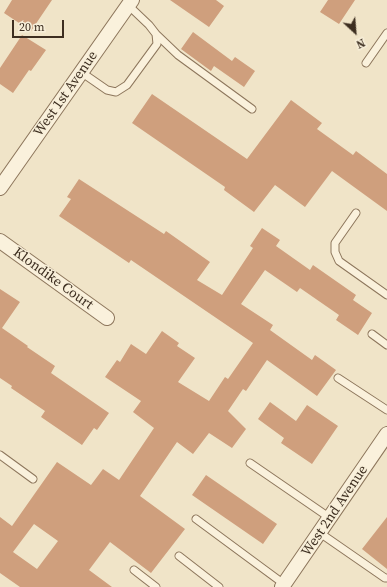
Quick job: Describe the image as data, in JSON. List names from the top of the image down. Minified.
{"streets":{"street":["West 1st Avenue","Klondike Court","West 2nd Avenue"]},"scale_bar":"20 m","north":"bottom right"}
